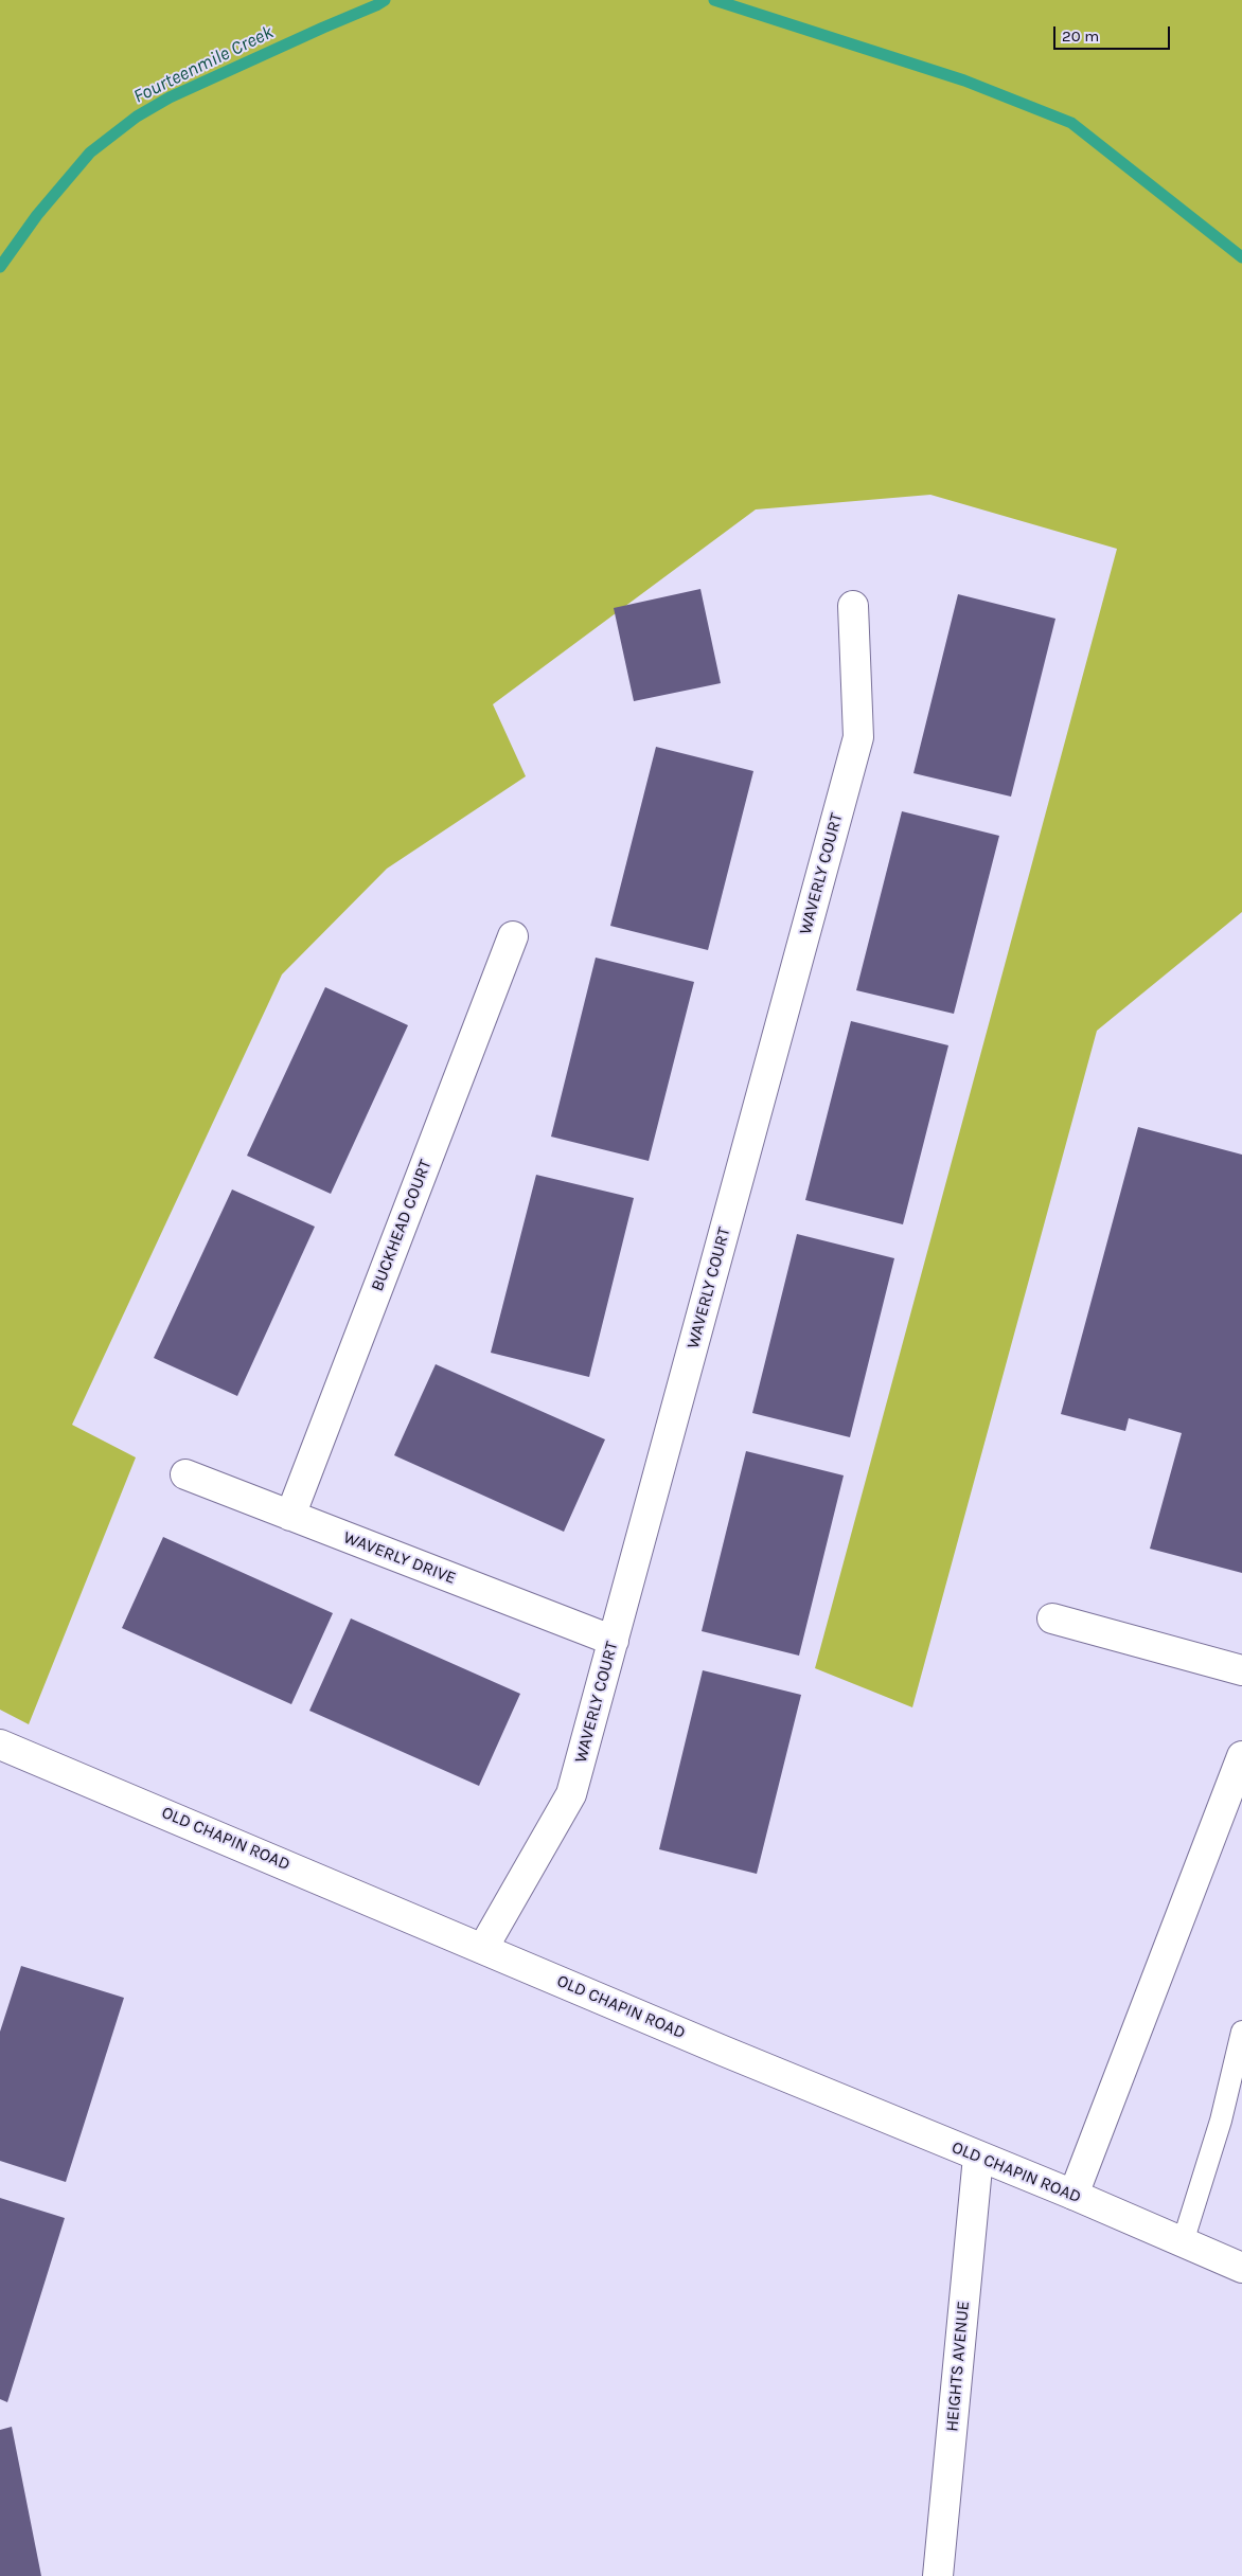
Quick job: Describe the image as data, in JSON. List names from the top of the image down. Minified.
{"streets":{"street":["WAVERLY COURT","BUCKHEAD COURT","WAVERLY DRIVE","OLD CHAPIN ROAD","HEIGHTS AVENUE"]},"crossings":[["WAVERLY COURT","WAVERLY DRIVE"],["WAVERLY COURT","OLD CHAPIN ROAD"],["BUCKHEAD COURT","WAVERLY DRIVE"],["OLD CHAPIN ROAD","HEIGHTS AVENUE"]],"water":["Fourteenmile Creek"],"scale_bar":"20 m"}
